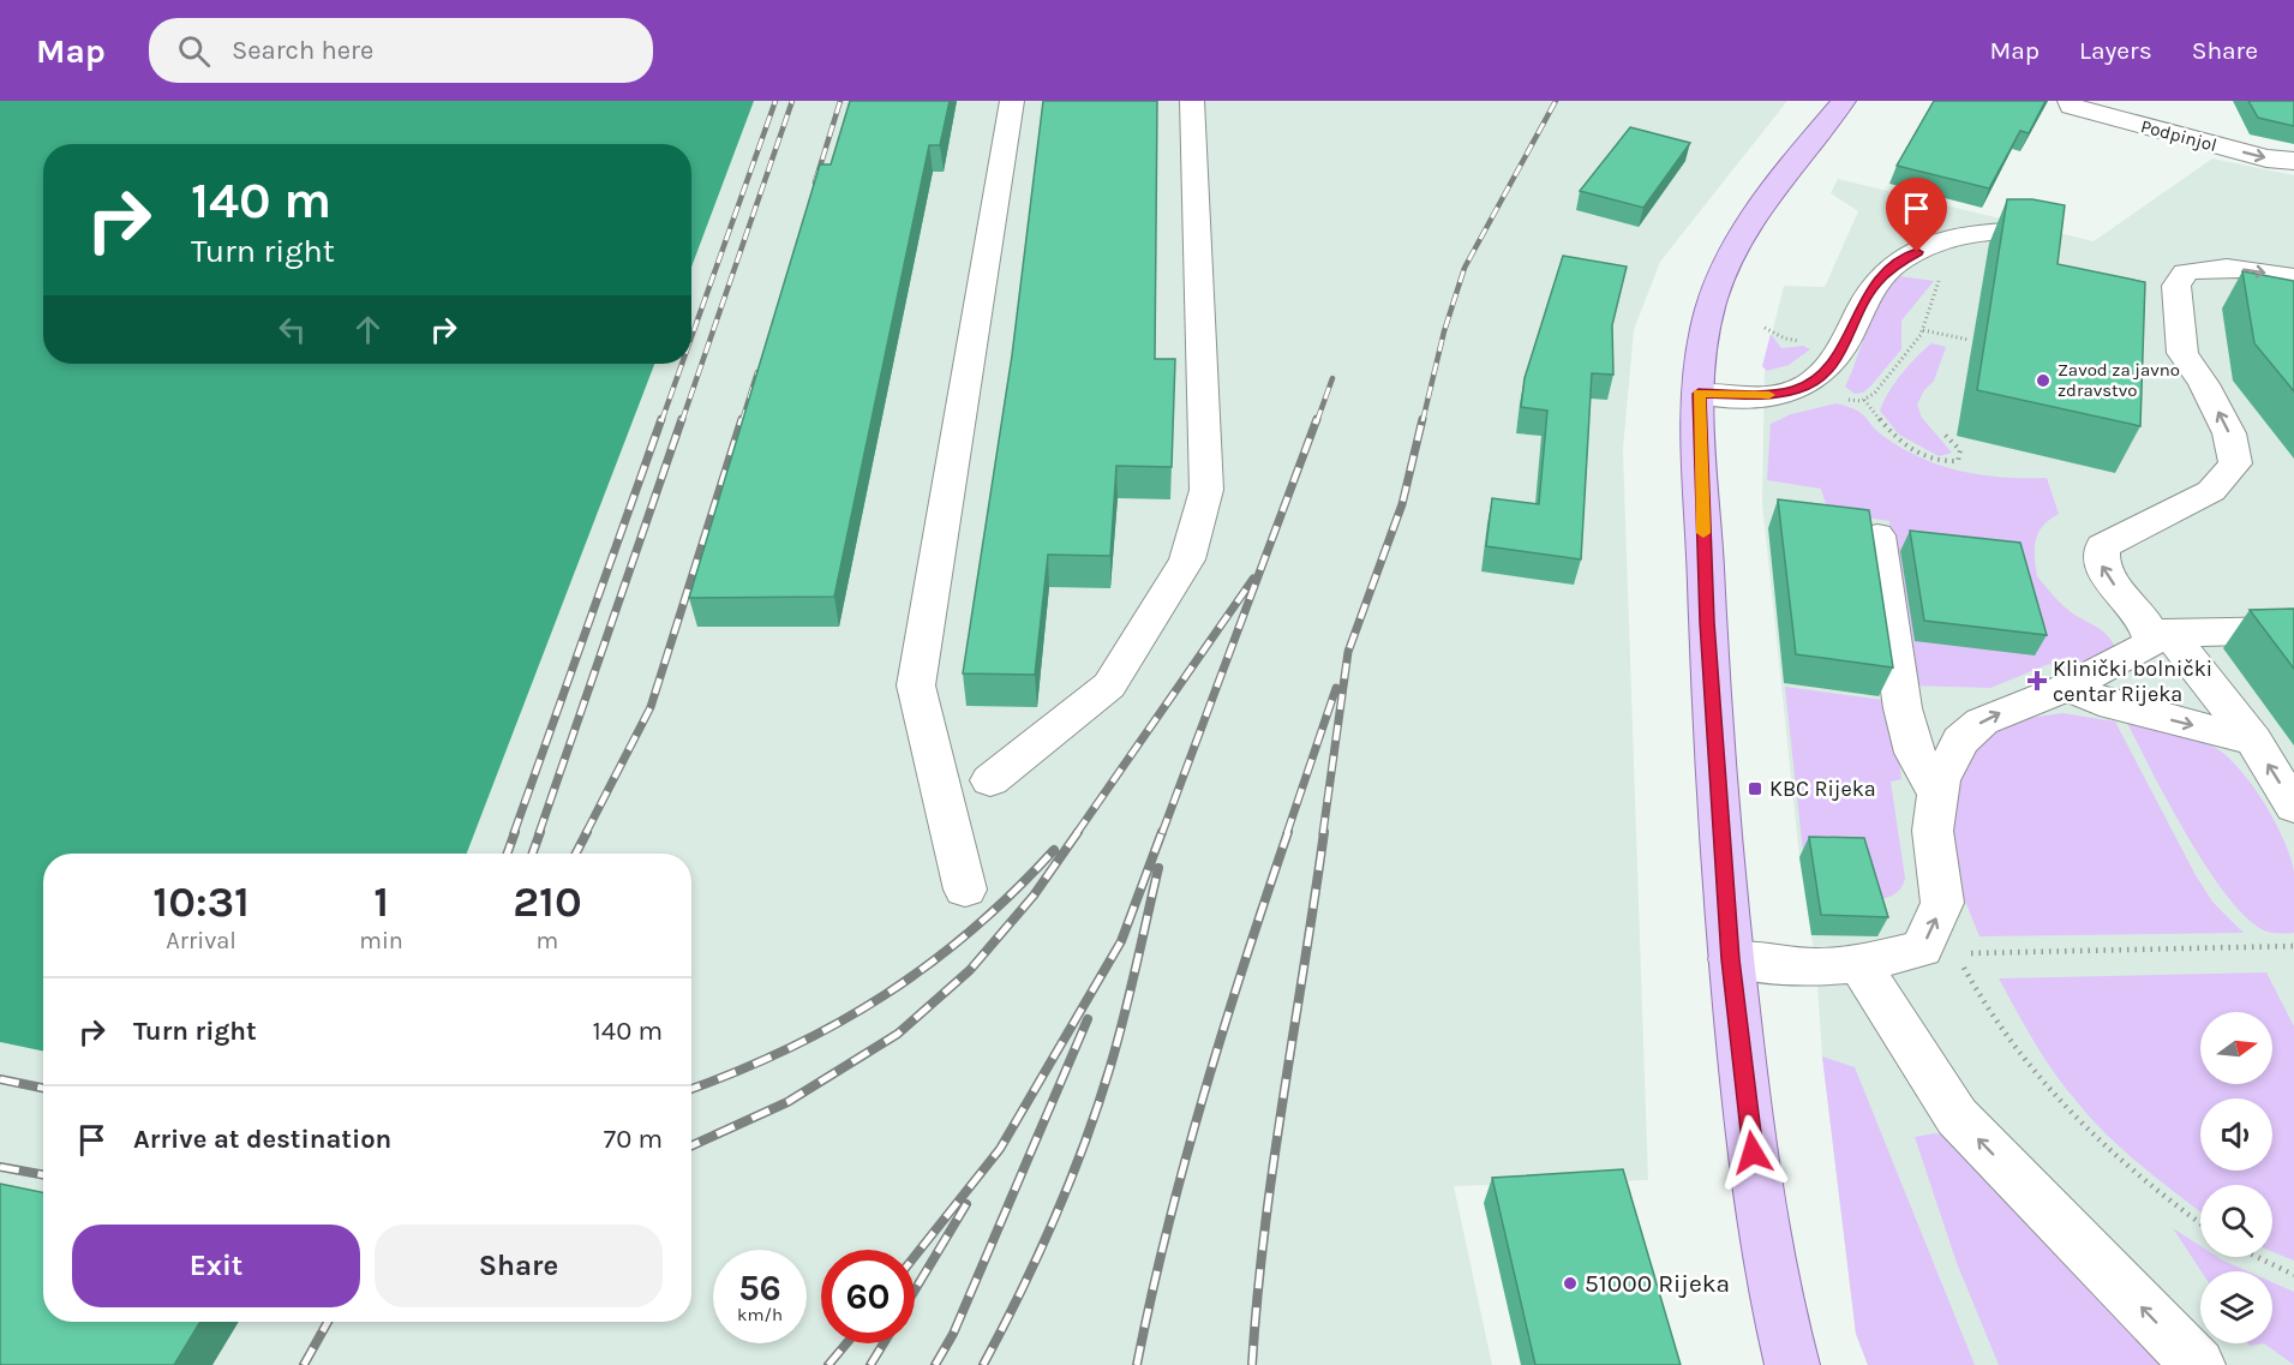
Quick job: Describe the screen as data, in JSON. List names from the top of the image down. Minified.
{"streets":{"street":["Podpinjol"]},"one_way":["Podpinjol"],"places":{"other":["Zavod za javno zdravstvo","51000 Rijeka"],"health":["Klinički bolnički centar Rijeka"],"transit":["KBC Rijeka"]},"north":"right","page":{"header":"Map","search":"Search here","nav":["Map","Layers","Share"],"turn":["140 m","Turn right"],"eta":["10:31","Arrival","1","min","210","m"],"list":[{"name":"Turn right","value":"140 m"},{"name":"Arrive at destination","value":"70 m"}],"buttons":["Exit","Share"],"speed":"56 km/h","limit":"60"}}
